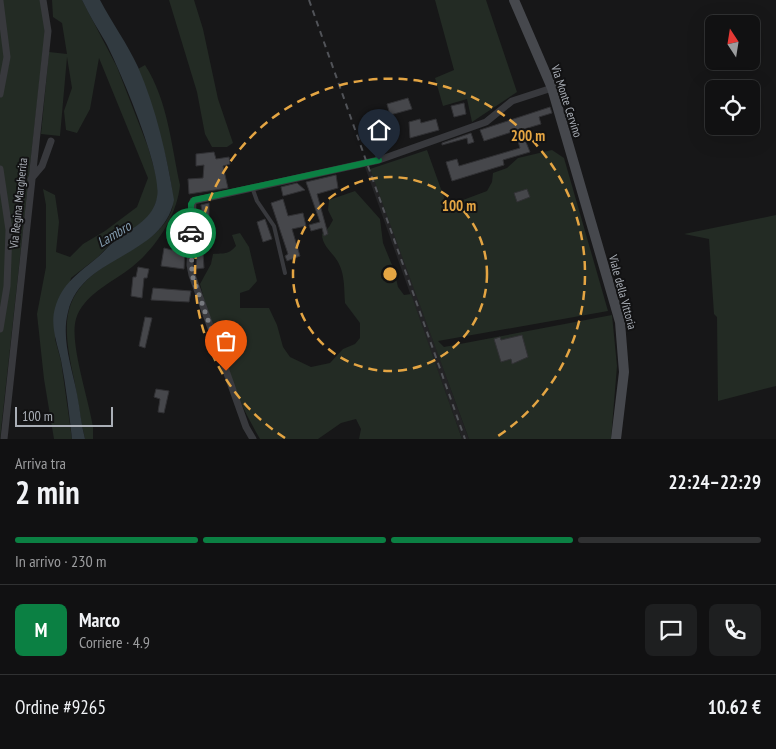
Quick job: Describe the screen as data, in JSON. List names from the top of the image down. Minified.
{"streets":{"street":["Via Monte Cervino","Via Regina Margherita","Viale della Vittoria"]},"crossings":[["Via Monte Cervino","Viale della Vittoria"]],"water":["Lambro"],"scale_bar":"100 m","north":"top","page":{"scale":"100 m","heading":["2 min","Arriva tra","22:24–22:29"],"panel":["Marco","Corriere · 4.9","Ordine #9265","10.62 €"],"bar":"In arrivo · 230 m","round":"M"},"rings":["200 m","100 m"]}
